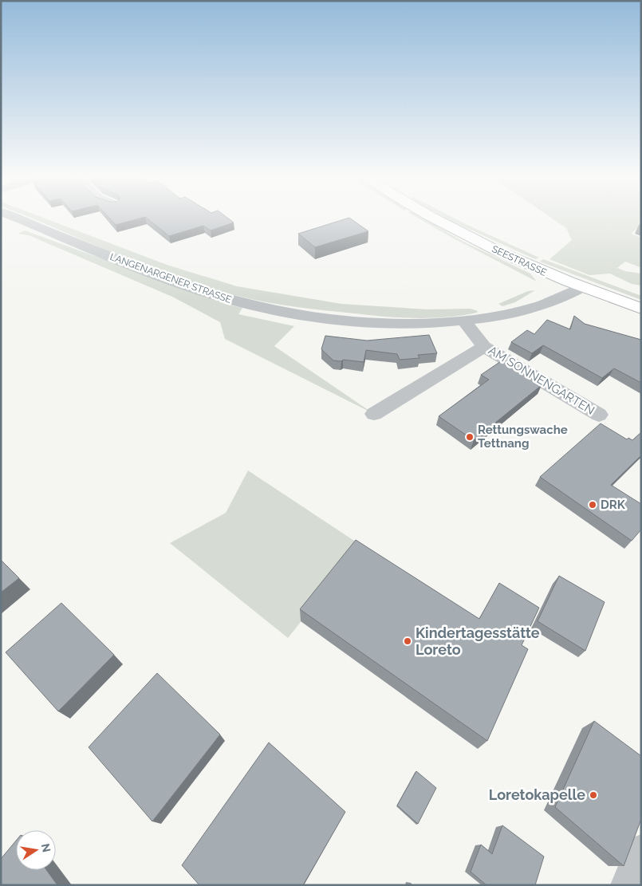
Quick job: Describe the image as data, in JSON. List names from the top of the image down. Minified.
{"streets":{"main road":["SEESTRASSE"],"street":["LANGENARGENER STRASSE","AM SONNENGARTEN"]},"crossings":[["SEESTRASSE","LANGENARGENER STRASSE"],["LANGENARGENER STRASSE","AM SONNENGARTEN"]],"places":["Rettungswache Tettnang","DRK","Kindertagesstätte Loreto","Loretokapelle"],"north":"right"}
